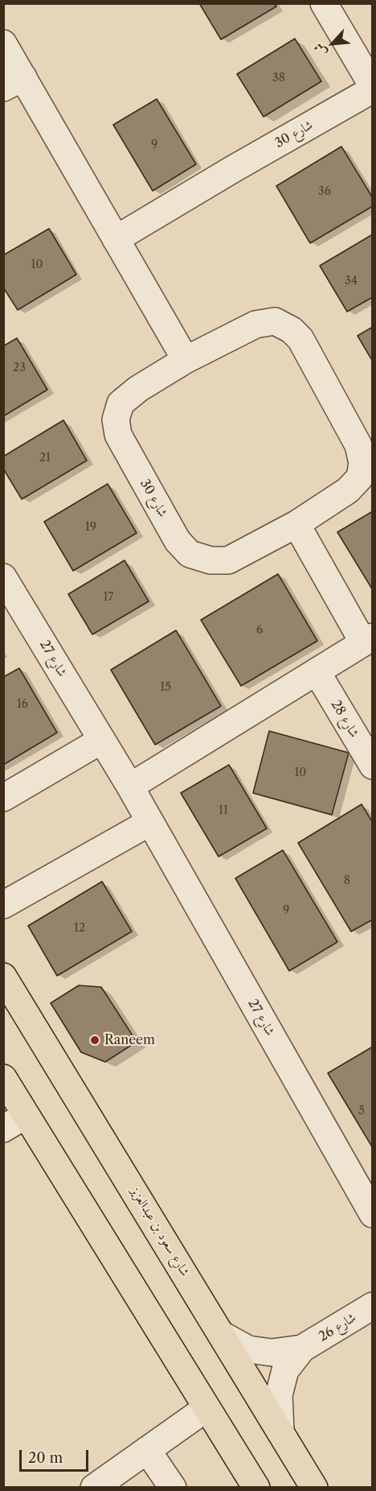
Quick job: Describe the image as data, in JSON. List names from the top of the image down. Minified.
{"streets":{"main road":["شارع سعود بن عبدالعزيز"],"street":["شارع 30","شارع 27","شارع 28","شارع 26"]},"crossings":[["شارع سعود بن عبدالعزيز","شارع 26"]],"places":["Raneem"],"house_numbers":["38","9","36","10","34","23","21","19","17","6","15","16","10","11","8","9","12","5"],"scale_bar":"20 m","north":"bottom left"}
